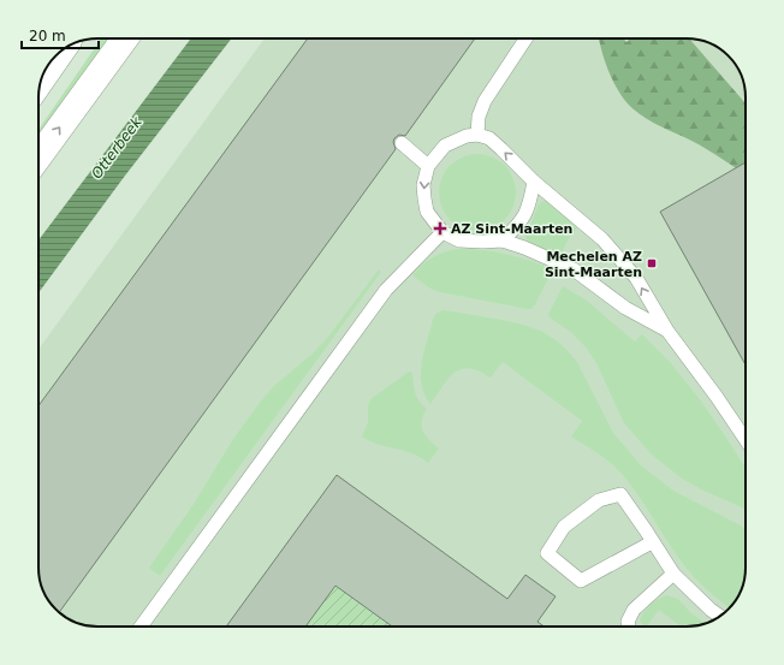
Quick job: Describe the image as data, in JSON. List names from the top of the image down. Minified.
{"water":["Otterbeek"],"places":{"health":["AZ Sint-Maarten"],"transit":["Mechelen AZ Sint-Maarten"]},"scale_bar":"20 m"}
